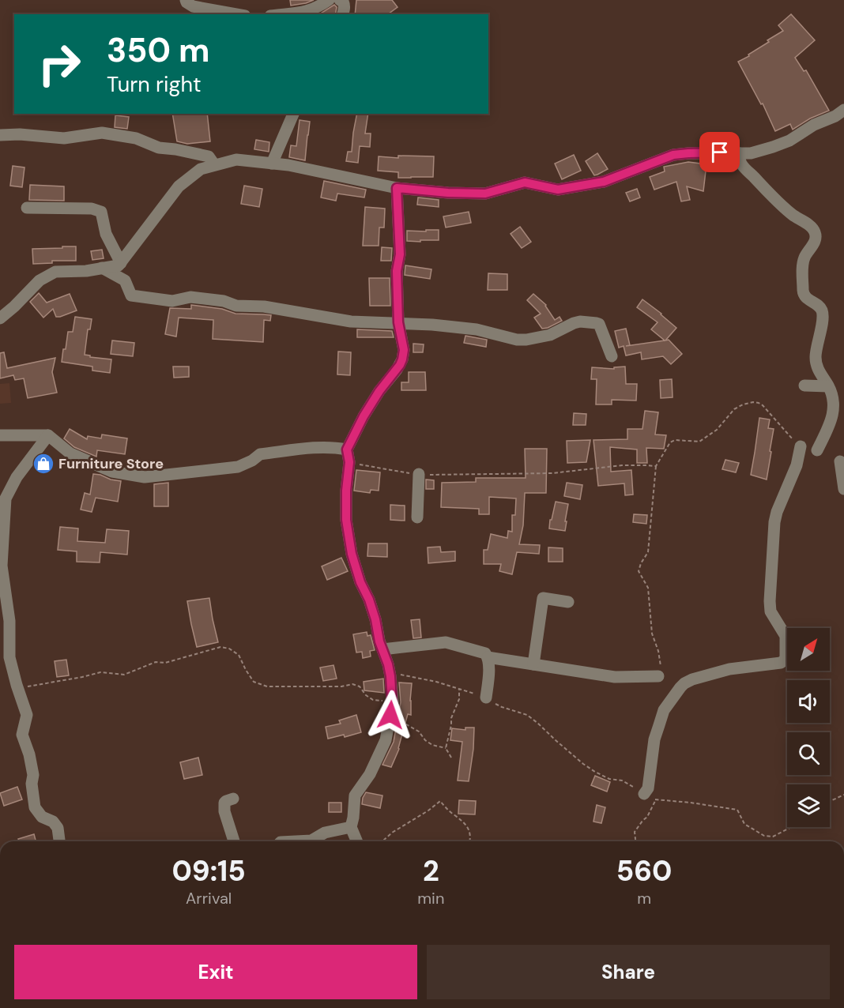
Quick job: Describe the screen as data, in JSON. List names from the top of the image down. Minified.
{"places":{"shop":["Furniture Store"]},"north":"top right","page":{"turn":["350 m","Turn right"],"eta":["09:15","Arrival","2","min","560","m"],"buttons":["Exit","Share"]}}
